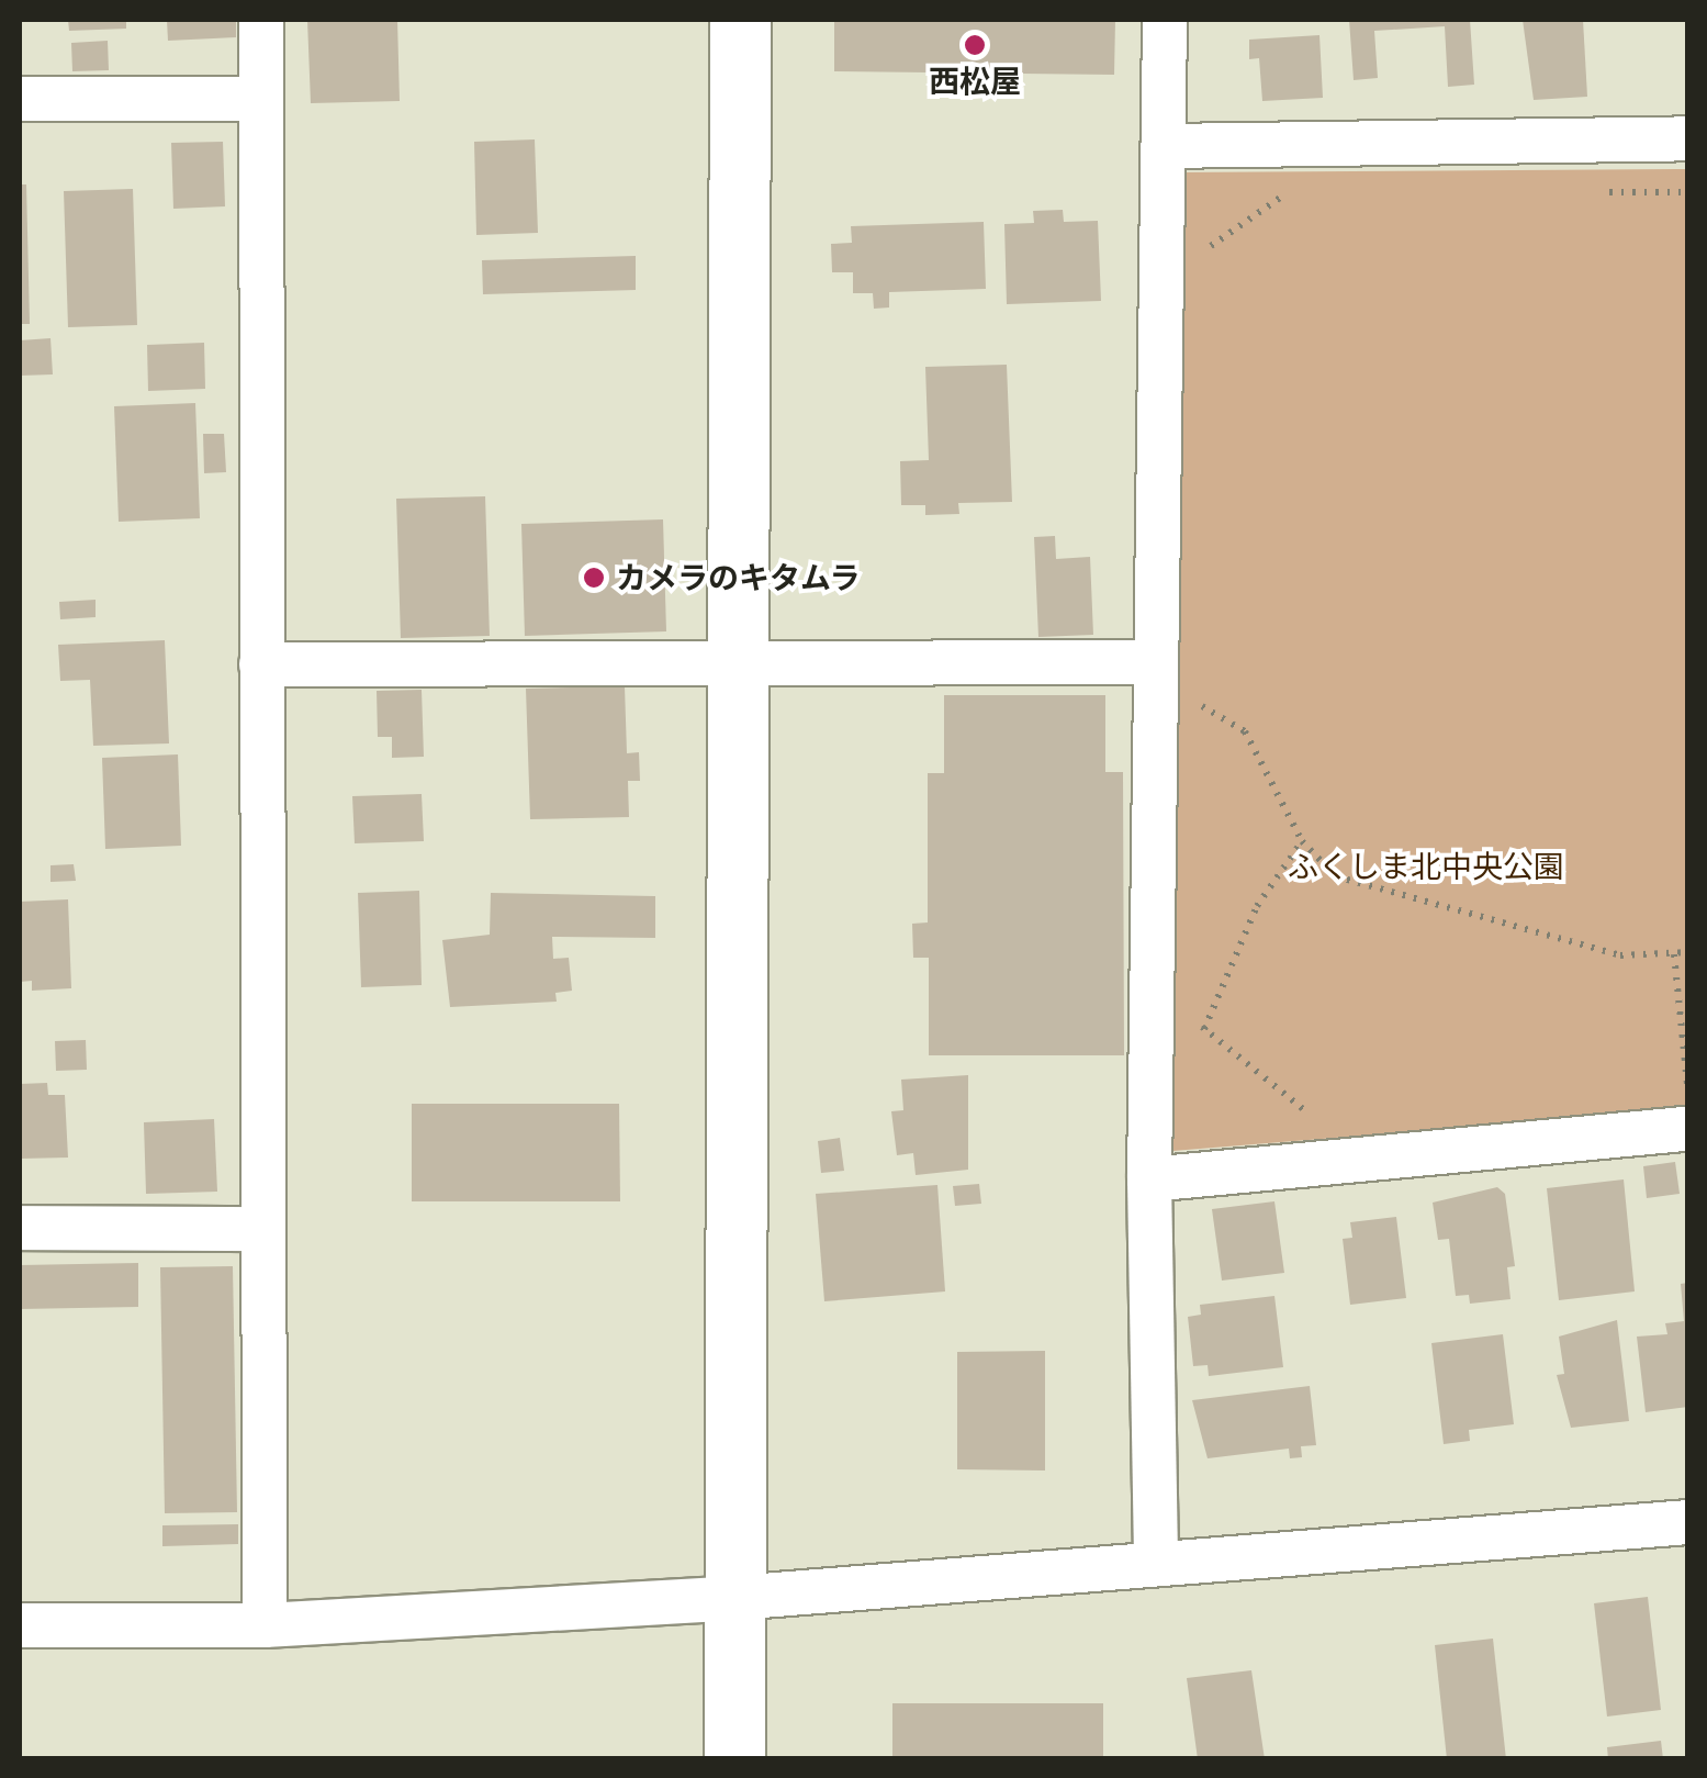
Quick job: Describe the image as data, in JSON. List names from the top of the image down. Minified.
{"parks":["ふくしま北中央公園"],"places":["西松屋","カメラのキタムラ"]}
